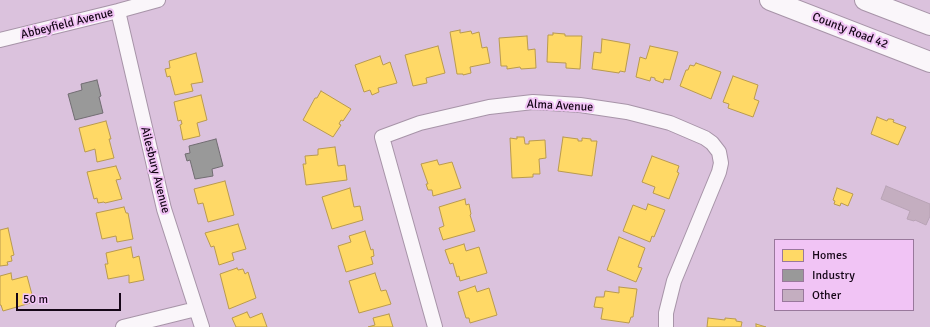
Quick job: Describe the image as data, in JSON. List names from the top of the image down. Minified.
{"streets":{"highway":["County Road 42"],"street":["Abbeyfield Avenue","Alma Avenue","Ailesbury Avenue"]},"crossings":[["Abbeyfield Avenue","Ailesbury Avenue"]],"legend":["Homes","Industry","Other"],"scale_bar":"50 m"}
